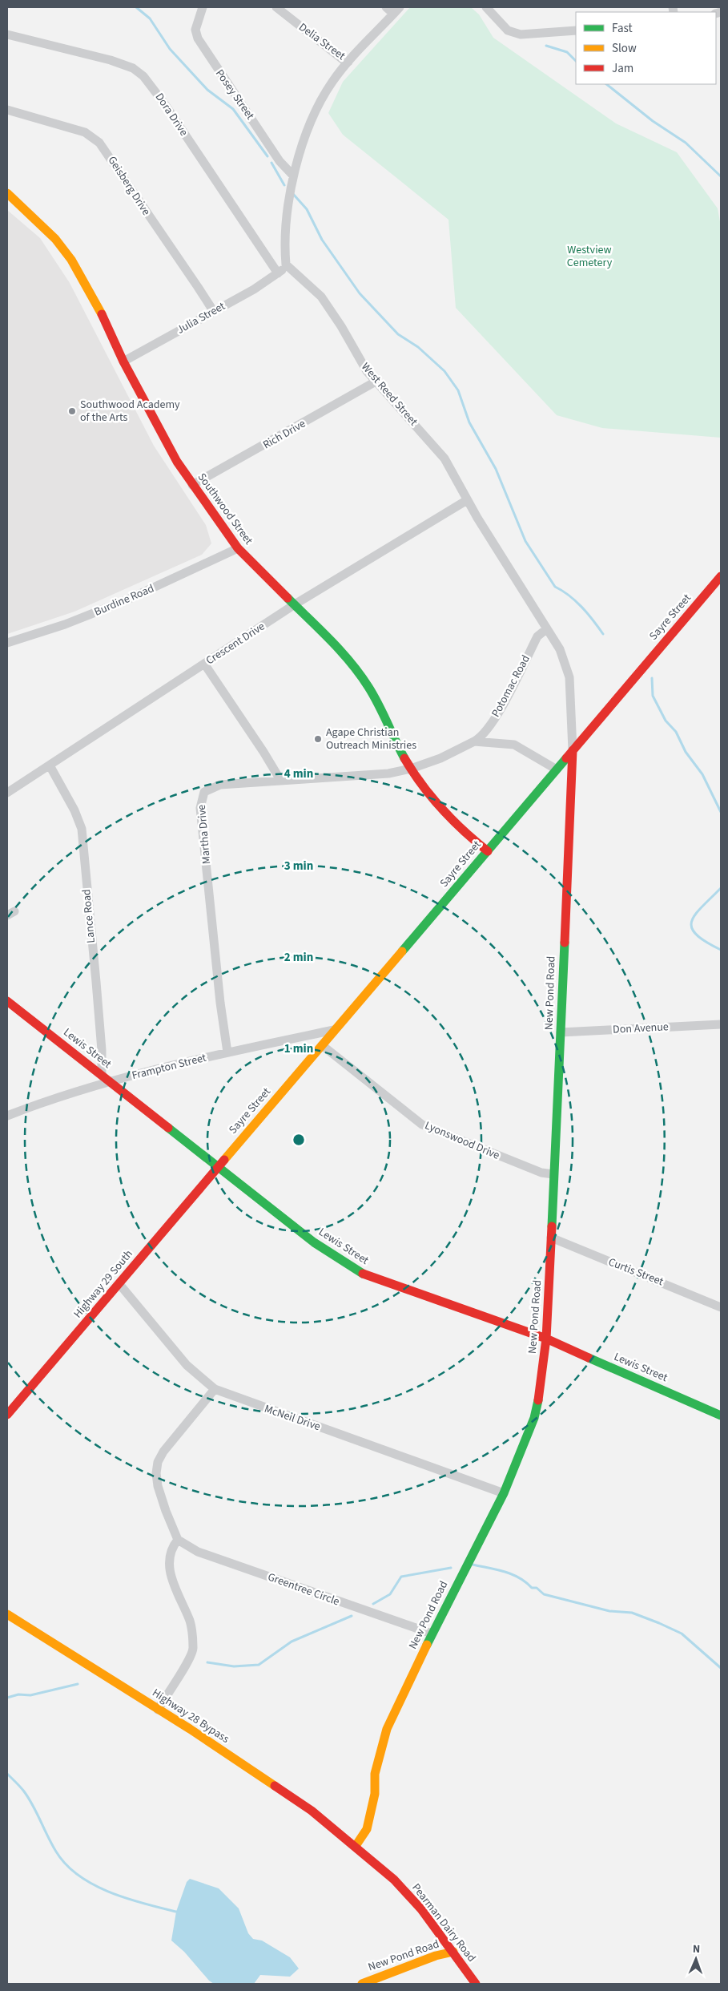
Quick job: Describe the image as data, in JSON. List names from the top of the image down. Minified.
{"streets":{"main road":["Southwood Street","Sayre Street","New Pond Road","Lewis Street","Highway 29 South","Highway 28 Bypass","Pearman Dairy Road"],"street":["Delia Street","Posey Street","Dora Drive","Geisberg Drive","Julia Street","West Reed Street","Rich Drive","Burdine Road","Crescent Drive","Potomac Road","Martha Drive","Lance Road","Don Avenue","Frampton Street","Lyonswood Drive","Curtis Street","McNeil Drive","Greentree Circle"]},"crossings":[["Dora Drive","Julia Street"],["Geisberg Drive","Julia Street"],["Julia Street","West Reed Street"],["Julia Street","Southwood Street"],["West Reed Street","Rich Drive"],["West Reed Street","Sayre Street"],["West Reed Street","Crescent Drive"],["West Reed Street","Potomac Road"],["West Reed Street","New Pond Road"],["Rich Drive","Southwood Street"],["Southwood Street","Burdine Road"],["Southwood Street","Sayre Street"],["Southwood Street","Crescent Drive"],["Southwood Street","Martha Drive"],["Sayre Street","New Pond Road"],["Sayre Street","Lewis Street"],["Sayre Street","Frampton Street"],["Sayre Street","Lyonswood Drive"],["Sayre Street","Highway 29 South"],["Crescent Drive","Lance Road"],["Potomac Road","Martha Drive"],["Martha Drive","Frampton Street"],["Lance Road","Lewis Street"],["New Pond Road","Don Avenue"],["New Pond Road","Lewis Street"],["New Pond Road","Lyonswood Drive"],["New Pond Road","Curtis Street"],["New Pond Road","McNeil Drive"],["New Pond Road","Greentree Circle"],["New Pond Road","Highway 28 Bypass"],["New Pond Road","Pearman Dairy Road"],["Lewis Street","Frampton Street"],["Lewis Street","Highway 29 South"],["Highway 29 South","McNeil Drive"],["Highway 28 Bypass","Pearman Dairy Road"]],"parks":["Westview Cemetery"],"places":["Southwood Academy of the Arts","Agape Christian Outreach Ministries"],"legend":["Fast","Slow","Jam"],"north":"top","rings":["4 min","3 min","2 min","1 min"]}
